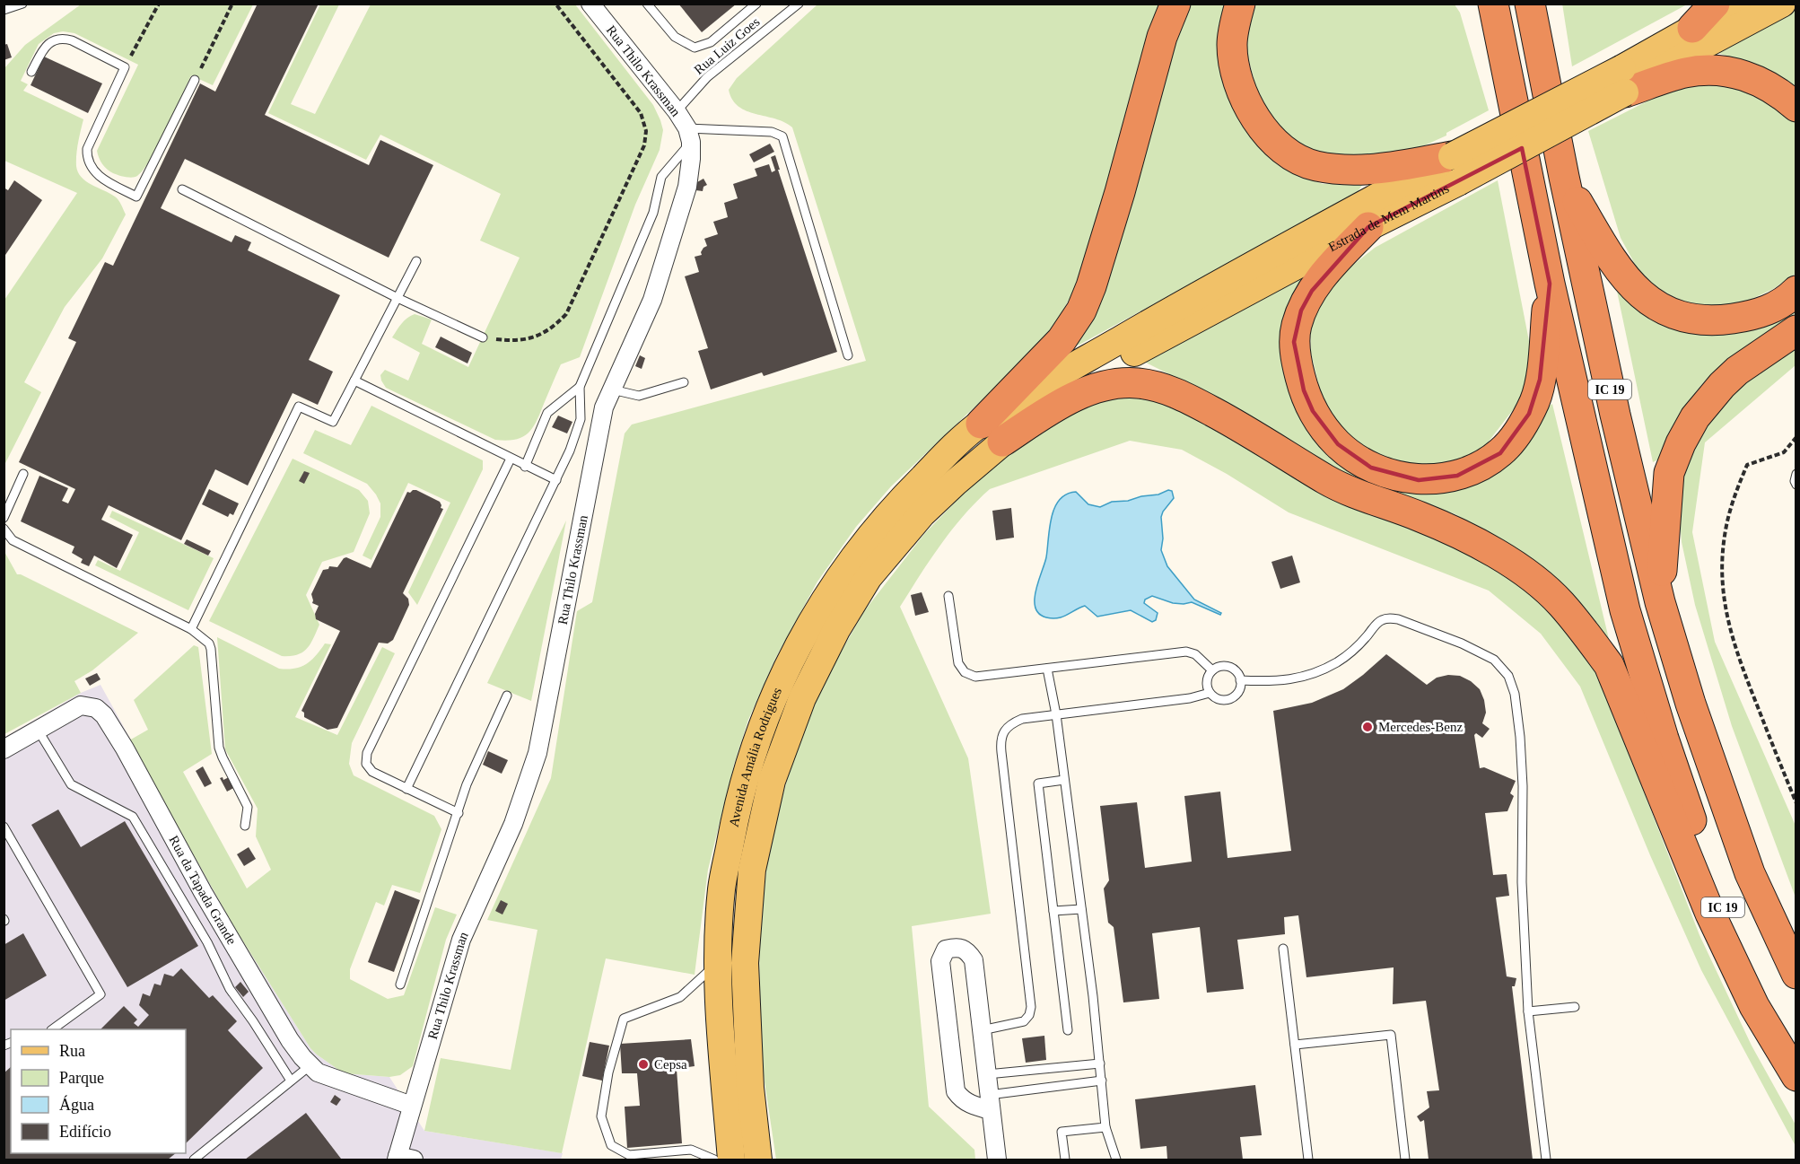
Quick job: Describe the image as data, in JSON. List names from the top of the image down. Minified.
{"streets":{"highway":["IC 19"],"main road":["Estrada de Mem Martins","Avenida Amália Rodrigues"],"street":["Rua Thilo Krassman","Rua da Tapada Grande"],"lane":["Rua Luiz Goes"]},"crossings":[["Rua Luiz Goes","Rua Thilo Krassman"],["Rua Thilo Krassman","Rua da Tapada Grande"],["Estrada de Mem Martins","Avenida Amália Rodrigues"]],"places":["Mercedes-Benz","Cepsa"],"legend":["Rua","Parque","Água","Edifício"]}
